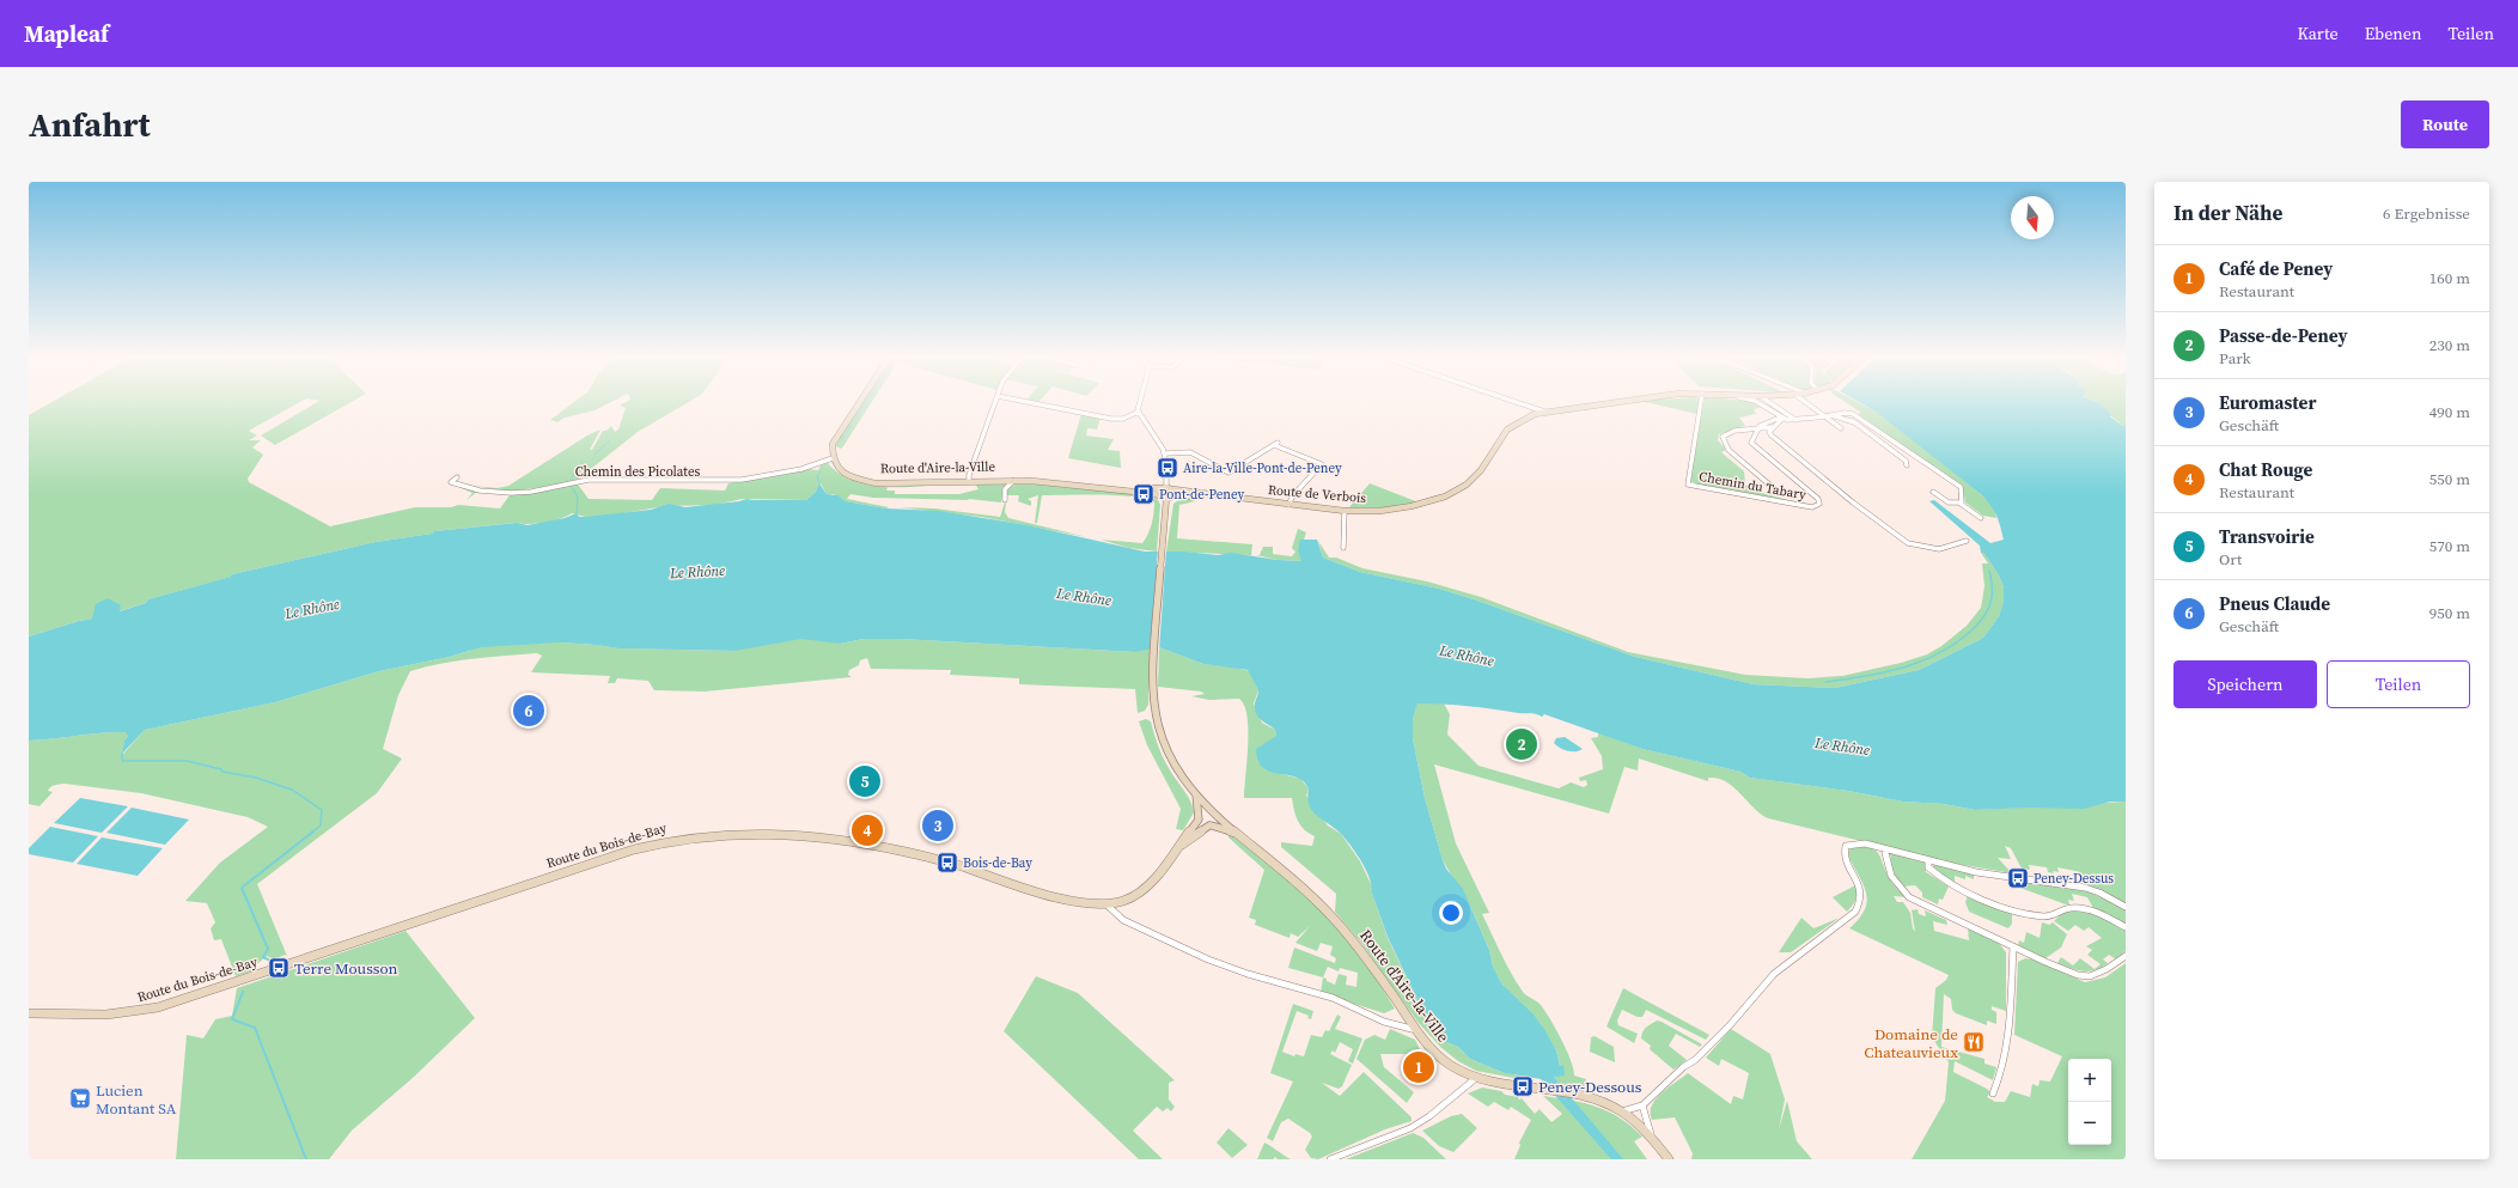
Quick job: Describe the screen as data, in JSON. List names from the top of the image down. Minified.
{"streets":{"main road":["Route d'Aire-la-Ville","Route de Verbois","Route du Bois-de-Bay"],"street":["Chemin des Picolates","Chemin du Tabary"]},"crossings":[["Route d'Aire-la-Ville","Chemin des Picolates"],["Route d'Aire-la-Ville","Route du Bois-de-Bay"]],"water":["Le Rhône"],"places":{"bus stop":["Aire-la-Ville-Pont-de-Peney","Pont-de-Peney","Bois-de-Bay","Peney-Dessus","Terre Mousson","Peney-Dessous"],"restaurant":["Domaine de Chateauvieux"],"supermarket":["Lucien Montant SA"]},"north":"bottom","page":{"header":"Mapleaf","nav":["Karte","Ebenen","Teilen"],"buttons":["Route",["Speichern","Teilen"]],"title":"Anfahrt","heading":["In der Nähe","6 Ergebnisse"],"list":[{"mark":"1","name":"Café de Peney","note":"Restaurant","value":"160 m"},{"mark":"2","name":"Passe-de-Peney","note":"Park","value":"230 m"},{"mark":"3","name":"Euromaster","note":"Geschäft","value":"490 m"},{"mark":"4","name":"Chat Rouge","note":"Restaurant","value":"550 m"},{"mark":"5","name":"Transvoirie","note":"Ort","value":"570 m"},{"mark":"6","name":"Pneus Claude","note":"Geschäft","value":"950 m"}],"pins":["6","2","5","3","4","1"],"map_buttons":["+","−"]}}
